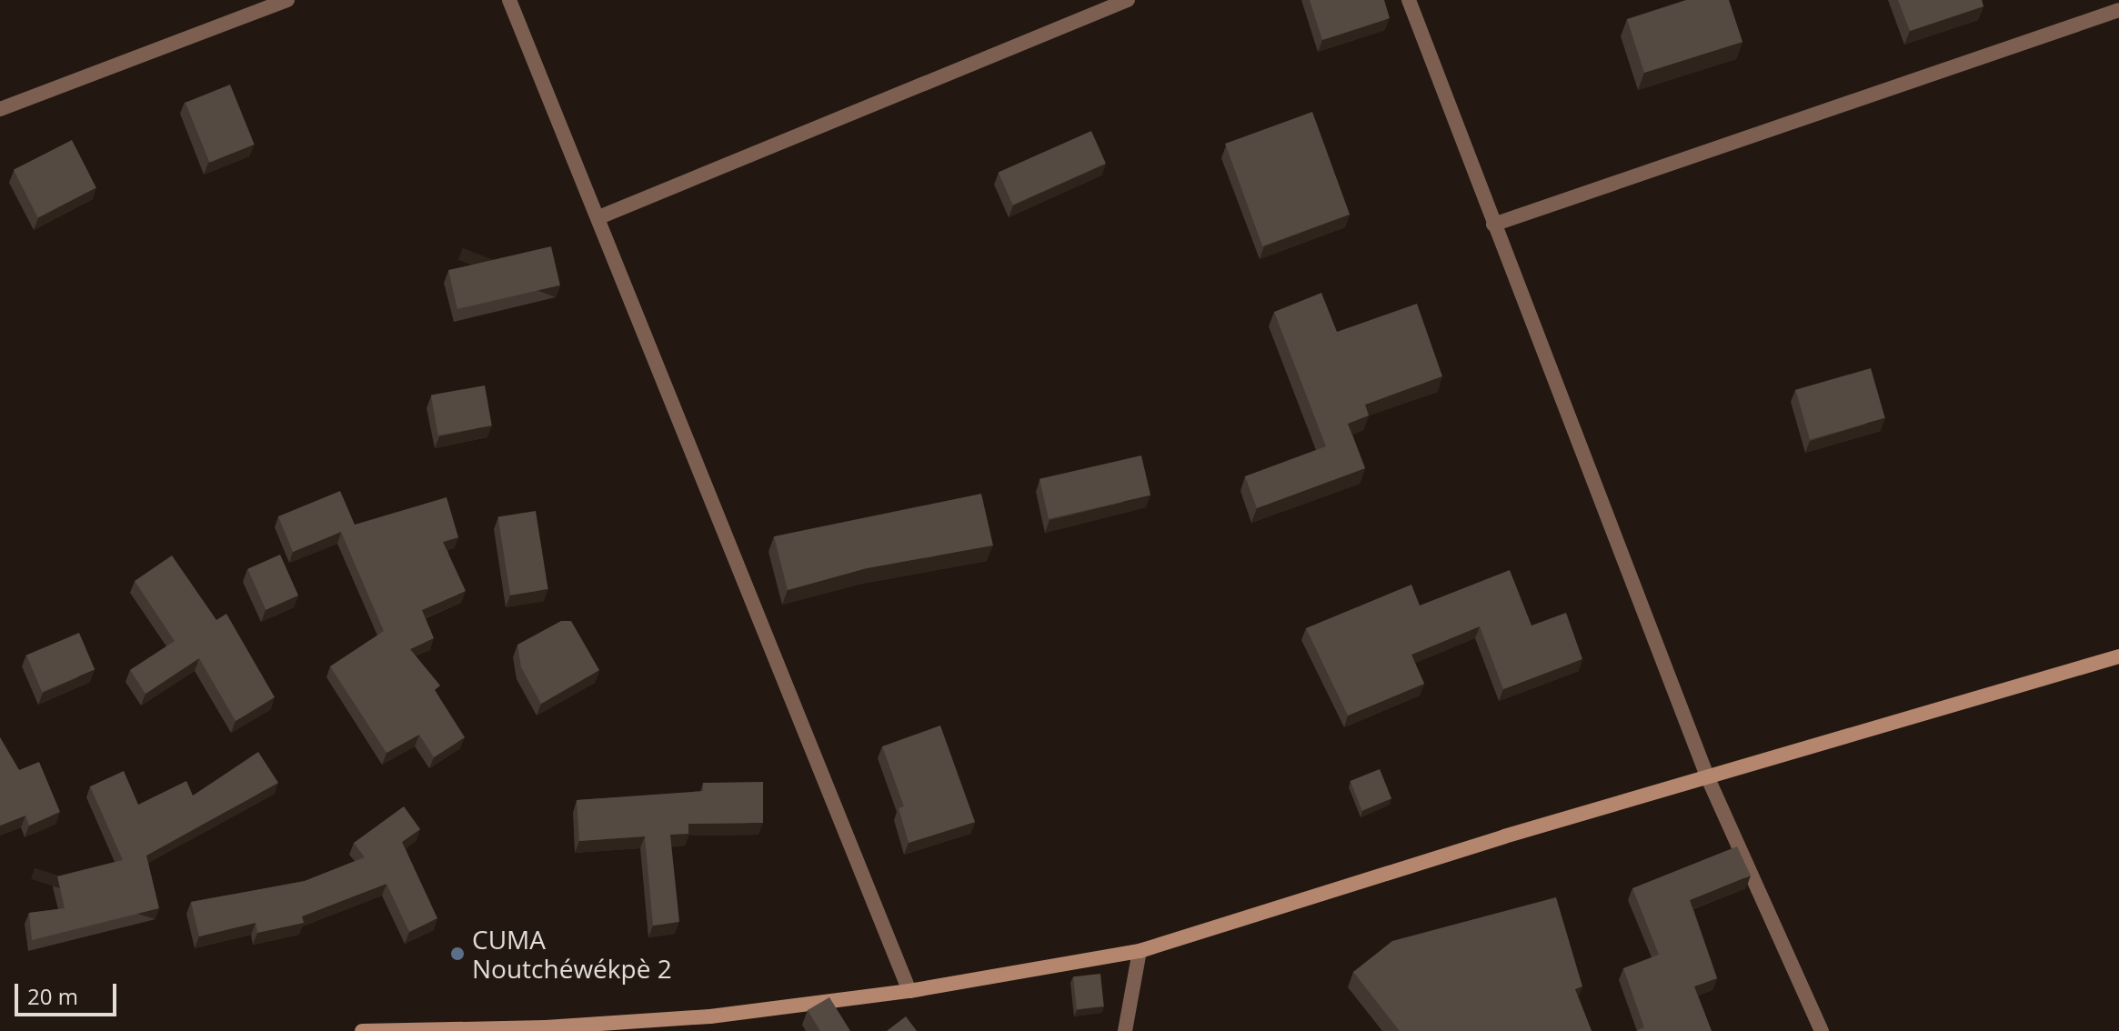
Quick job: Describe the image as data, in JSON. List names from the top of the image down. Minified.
{"places":["CUMA Noutchéwékpè 2"],"scale_bar":"20 m"}
